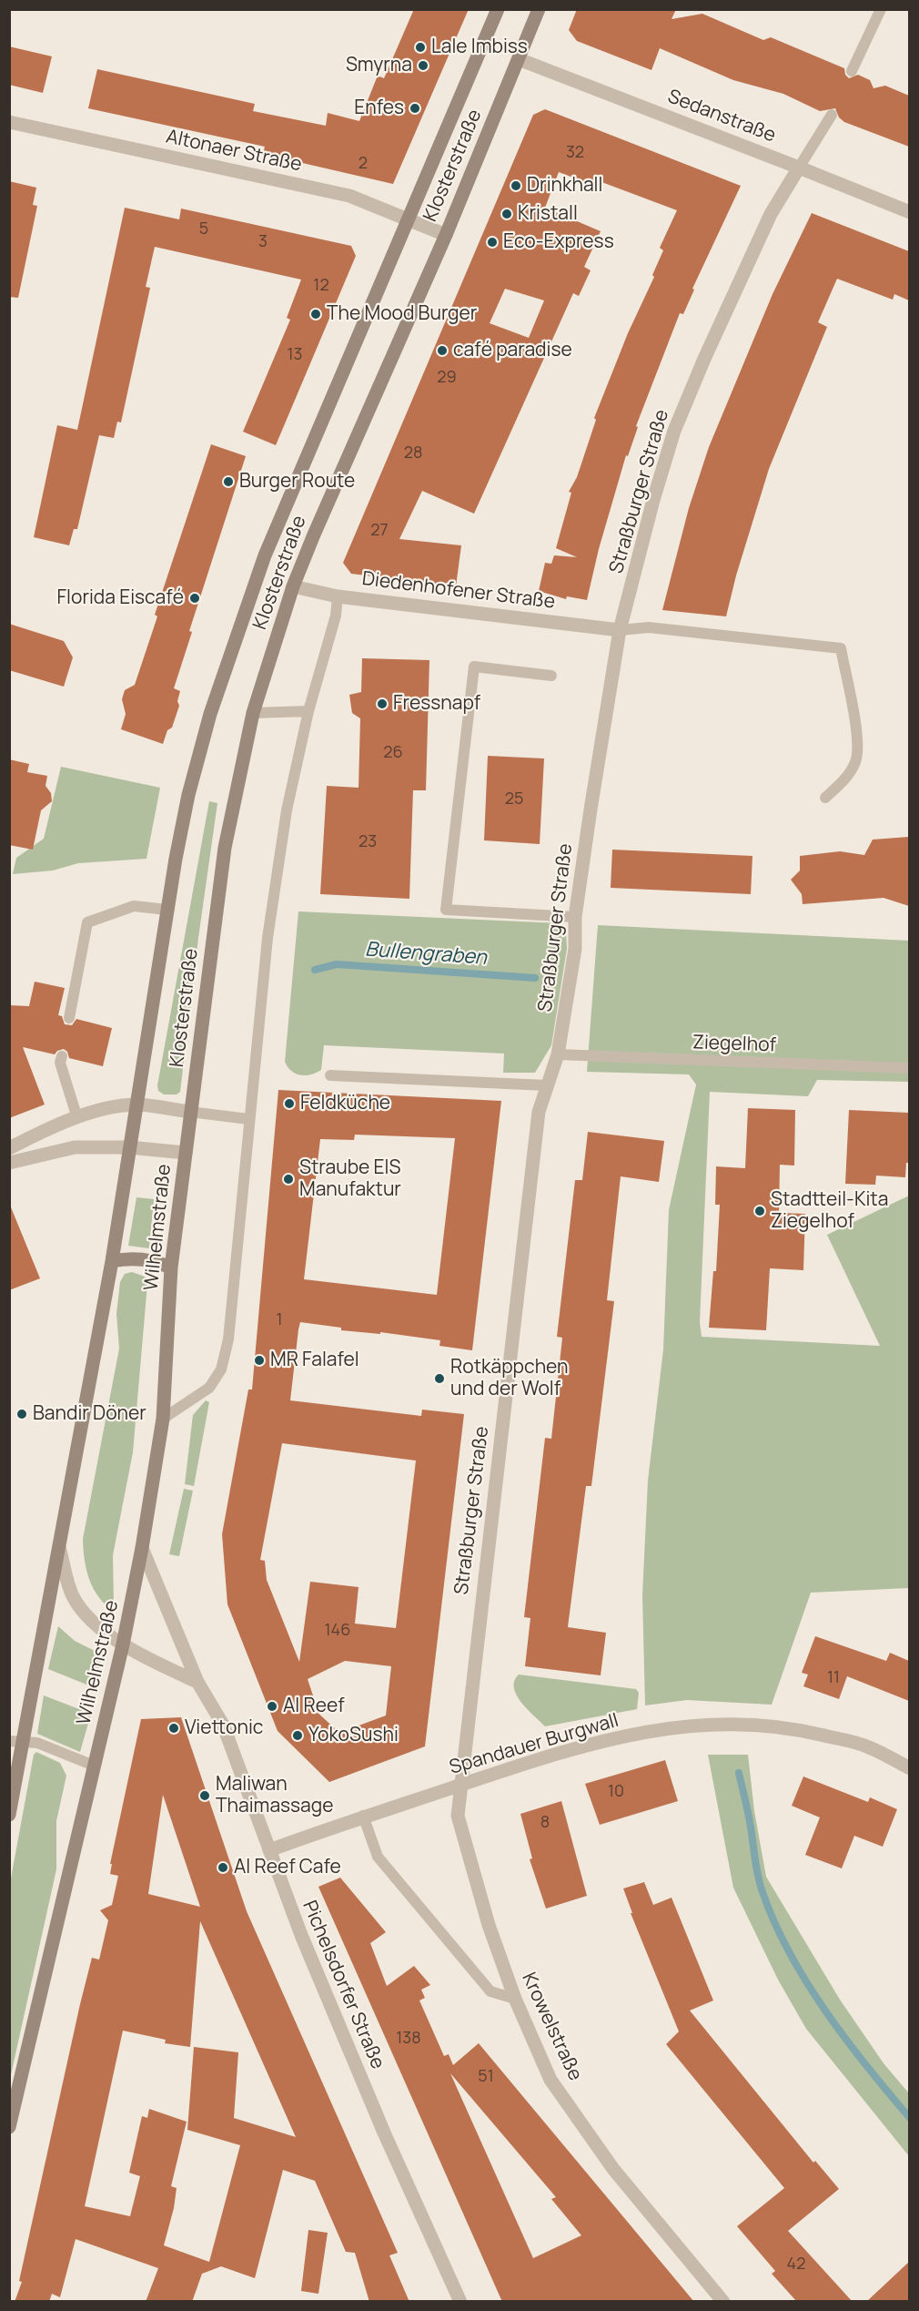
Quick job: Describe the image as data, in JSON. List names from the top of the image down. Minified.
{"streets":{"main road":["Klosterstraße","Wilhelmstraße"],"street":["Sedanstraße","Altonaer Straße","Straßburger Straße","Diedenhofener Straße","Spandauer Burgwall","Pichelsdorfer Straße","Krowelstraße"],"lane":["Ziegelhof"]},"crossings":[["Sedanstraße","Klosterstraße"],["Sedanstraße","Straßburger Straße"],["Altonaer Straße","Klosterstraße"],["Klosterstraße","Diedenhofener Straße"],["Klosterstraße","Wilhelmstraße"],["Straßburger Straße","Diedenhofener Straße"],["Straßburger Straße","Ziegelhof"],["Straßburger Straße","Spandauer Burgwall"],["Straßburger Straße","Krowelstraße"],["Wilhelmstraße","Pichelsdorfer Straße"],["Spandauer Burgwall","Pichelsdorfer Straße"],["Spandauer Burgwall","Krowelstraße"]],"water":["Bullengraben"],"places":["Lale Imbiss","Smyrna","Enfes","Drinkhall","Kristall","Eco-Express","The Mood Burger","café paradise","Burger Route","Florida Eiscafé","Fressnapf","Feldküche","Straube EIS Manufaktur","Stadtteil-Kita Ziegelhof","MR Falafel","Rotkäppchen und der Wolf","Bandir Döner","Al Reef","Viettonic","YokoSushi","Maliwan Thaimassage","Al Reef Cafe"],"house_numbers":["32","2","5","3","12","13","29","28","27","26","25","23","1","146","11","10","8","138","51","42"]}
